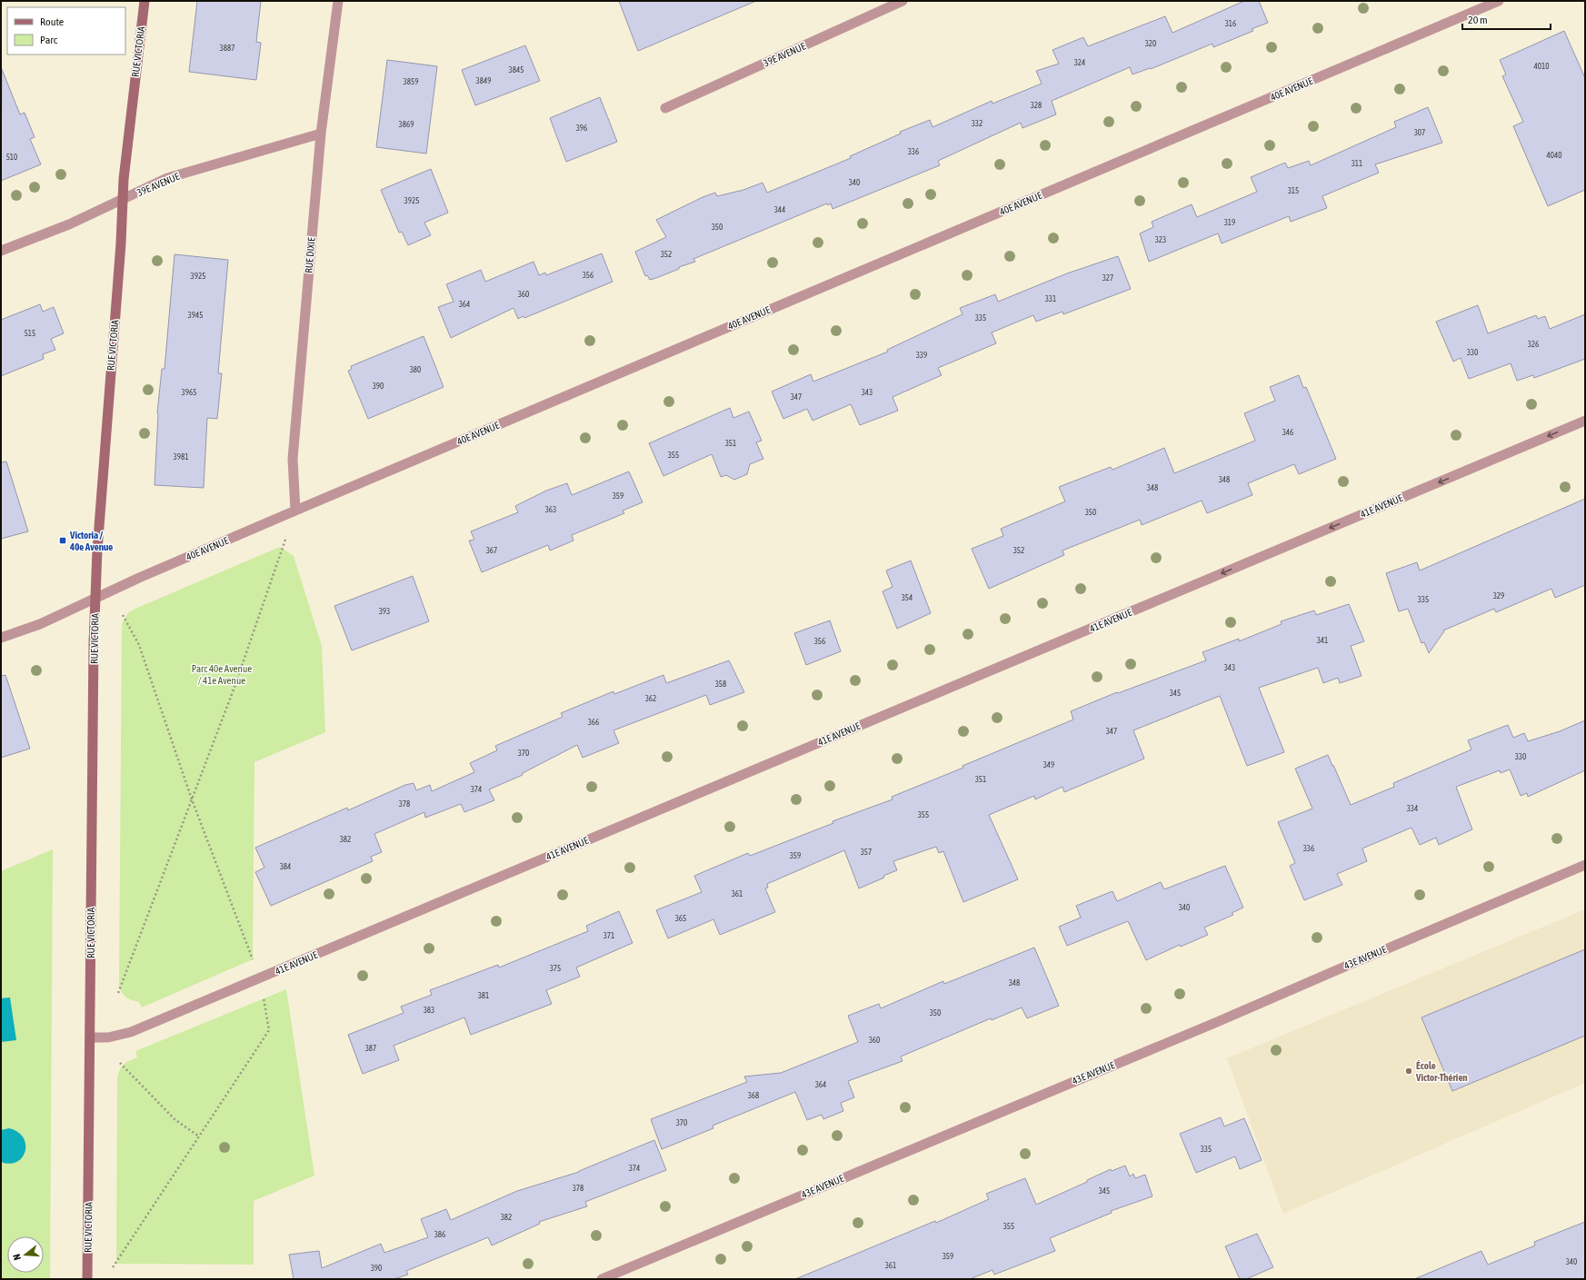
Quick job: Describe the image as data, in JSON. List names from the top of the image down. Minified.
{"streets":{"main road":["RUE VICTORIA"],"street":["39E AVENUE","40E AVENUE","RUE DIXIE","41E AVENUE","43E AVENUE"]},"crossings":[["RUE VICTORIA","39E AVENUE"],["RUE VICTORIA","40E AVENUE"],["RUE VICTORIA","41E AVENUE"],["39E AVENUE","RUE DIXIE"],["40E AVENUE","RUE DIXIE"]],"one_way":["41E AVENUE"],"parks":["Parc 40e Avenue / 41e Avenue"],"places":{"transit":["Victoria / 40e Avenue"],"other":["École Victor-Thérien"]},"house_numbers":["316","320","3887","324","4010","3845","3849","3859","328","332","3869","396","307","336","4040","510","311","340","315","3925","344","319","350","323","352","356","3925","327","360","331","364","3945","335","515","326","330","339","380","390","3965","343","347","346","351","355","3981","348","348","359","363","350","367","352","329","354","335","393","341","356","343","358","345","362","366","347","370","330","349","351","374","378","334","355","382","336","357","359","384","361","340","365","371","375","348","381","383","350","360","387","364","368","370","335","374","378","345","382","355","386","359","340","361","390"],"legend":["Route","Parc"],"scale_bar":"20 m","north":"left"}
